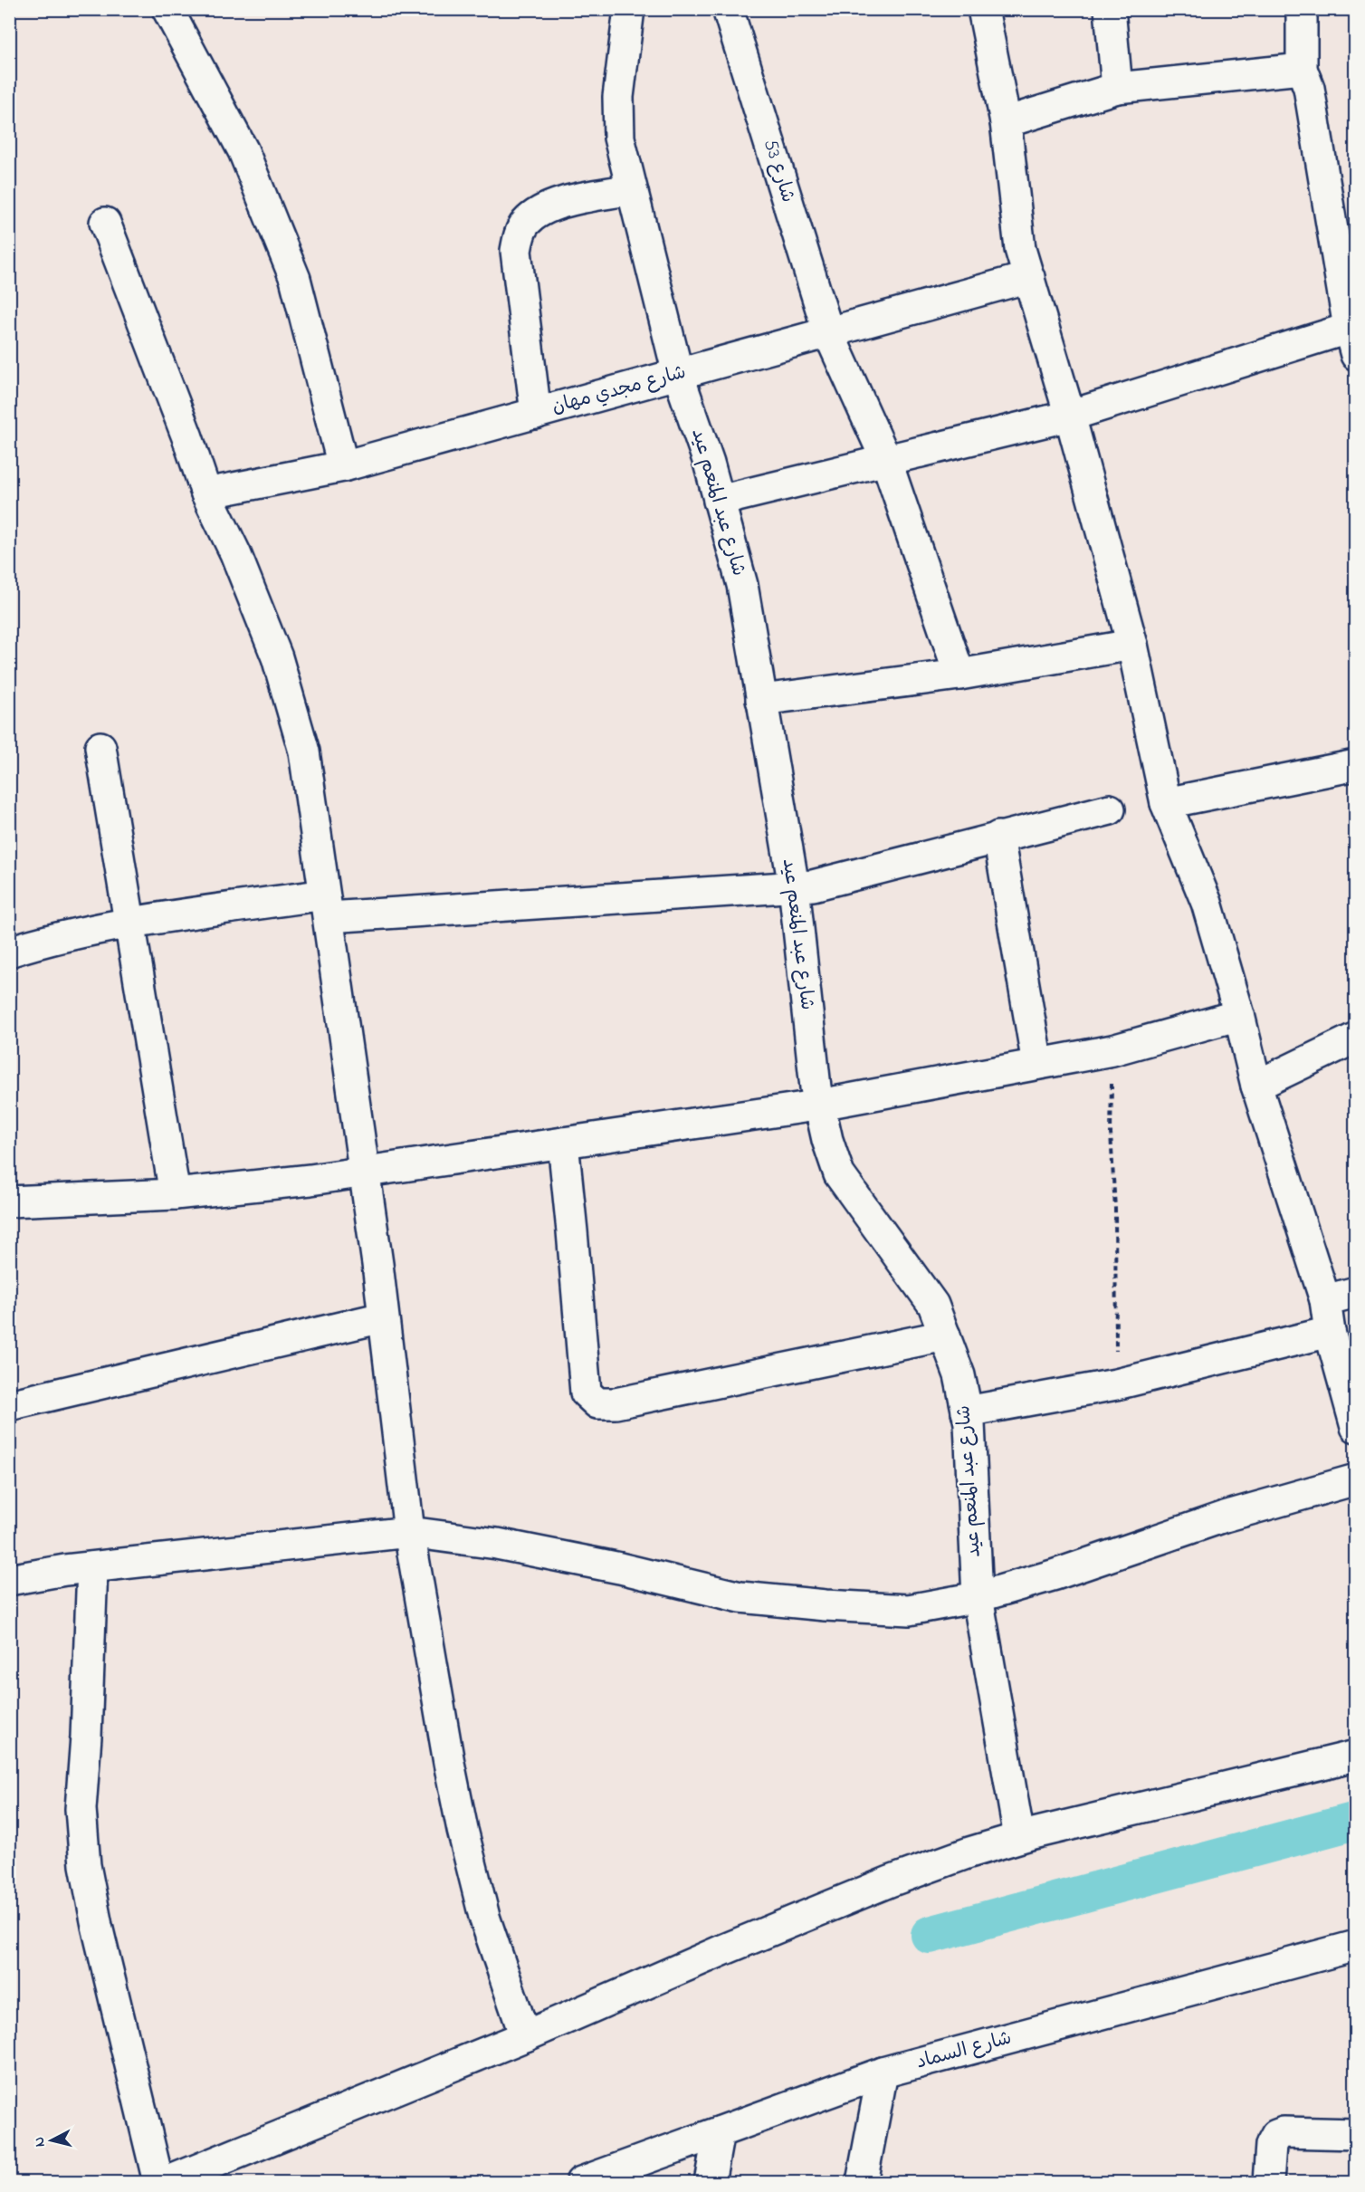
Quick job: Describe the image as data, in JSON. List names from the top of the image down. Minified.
{"streets":{"main road":["شارع 53","شارع مجدي مهان","شارع عبد المنعم عيد","شارع السماد"]},"crossings":[["شارع 53","شارع مجدي مهان"],["شارع مجدي مهان","شارع عبد المنعم عيد"]],"north":"left"}
